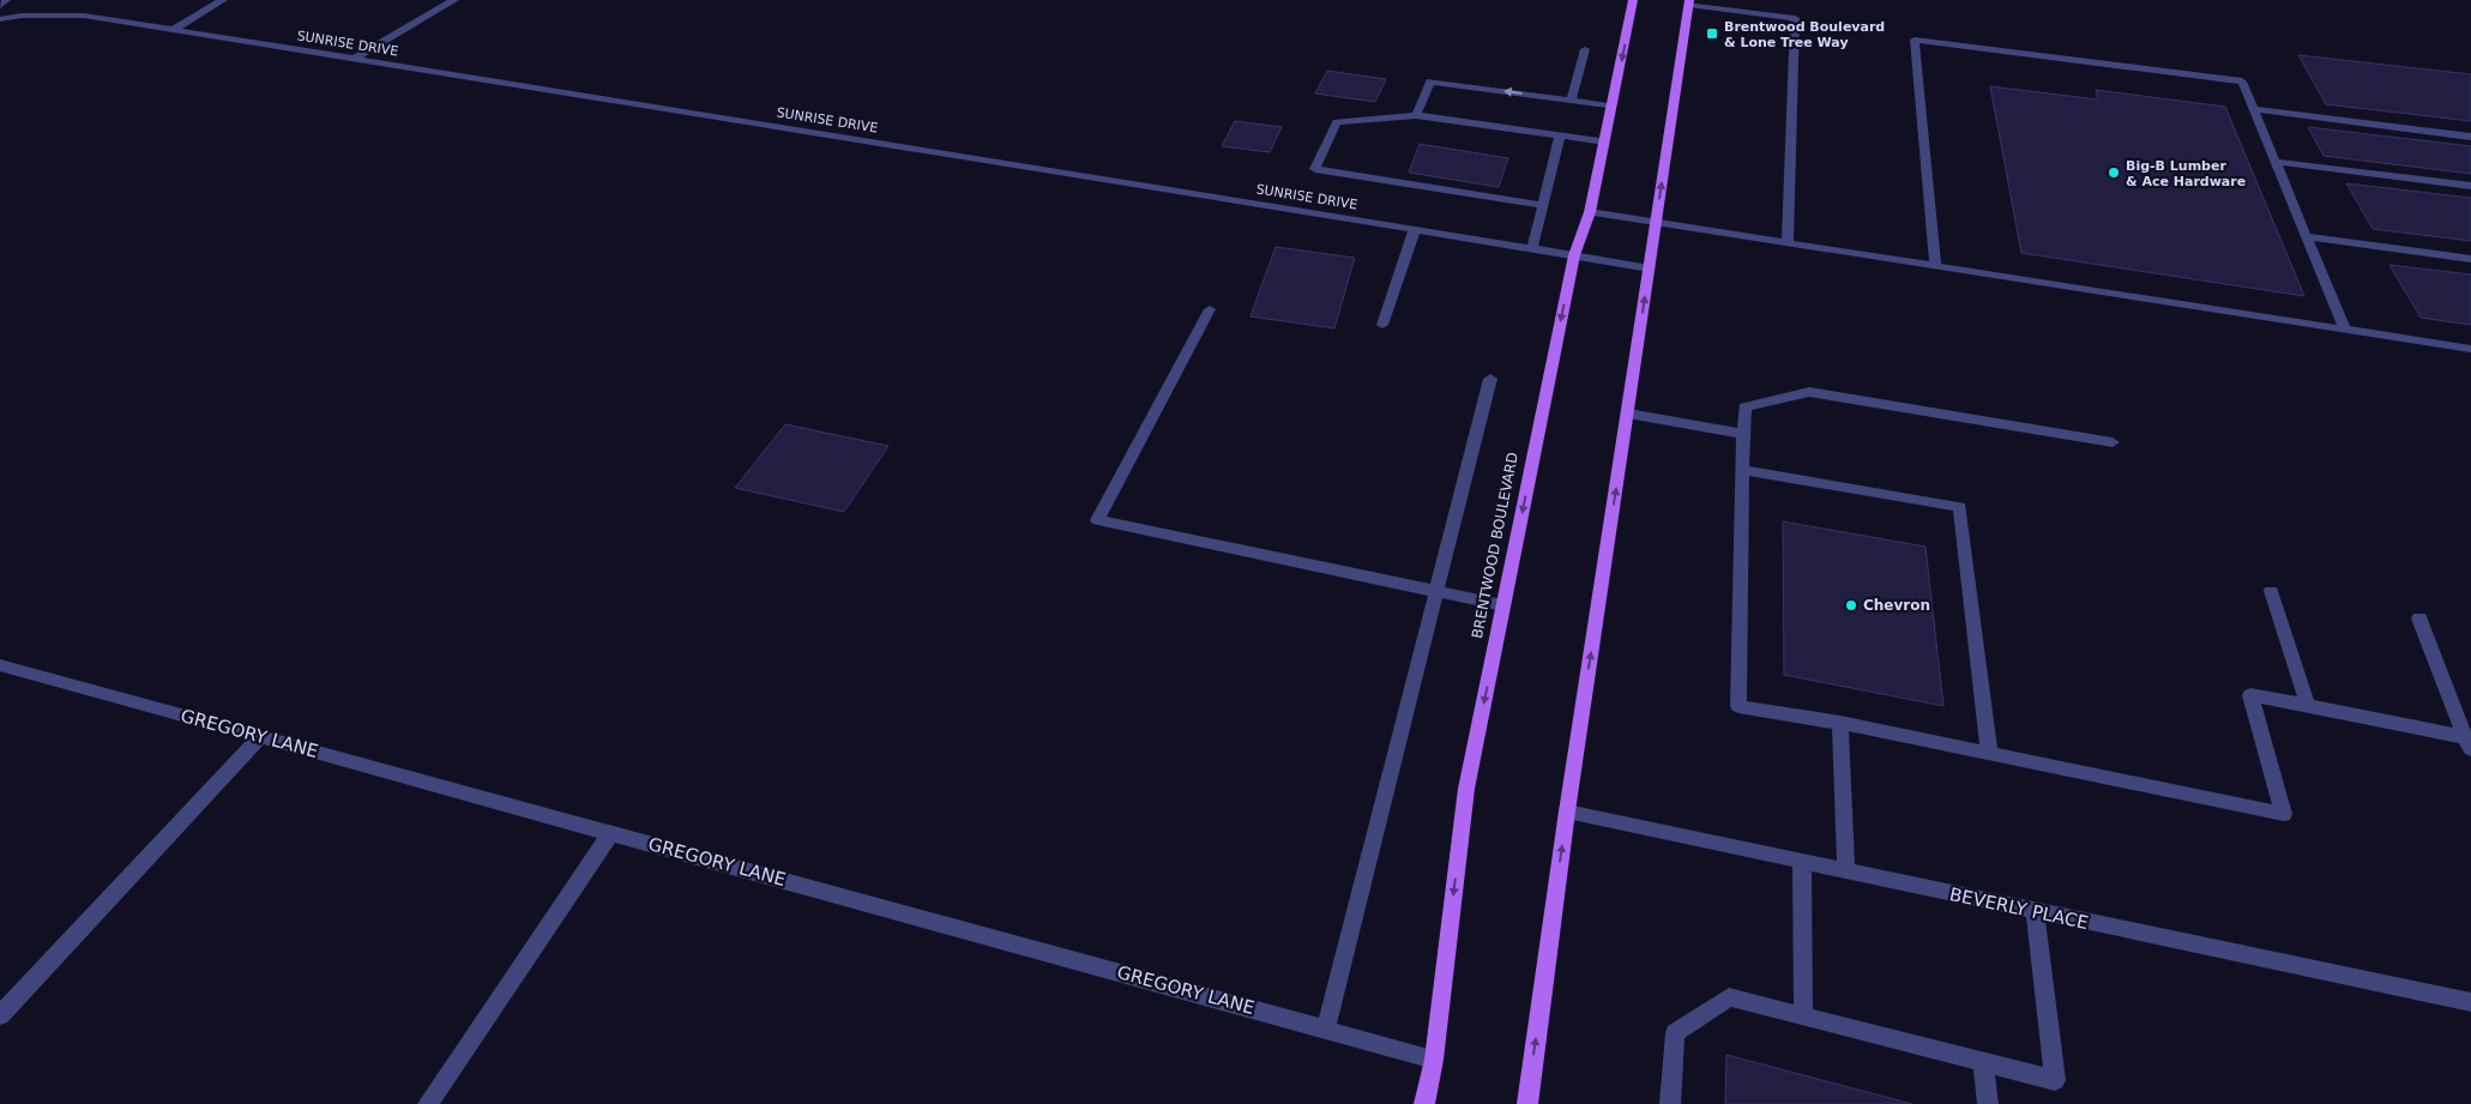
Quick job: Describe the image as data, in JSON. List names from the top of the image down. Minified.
{"streets":{"main road":["BRENTWOOD BOULEVARD"],"street":["SUNRISE DRIVE","GREGORY LANE","BEVERLY PLACE"]},"crossings":[["SUNRISE DRIVE","BRENTWOOD BOULEVARD"],["BRENTWOOD BOULEVARD","GREGORY LANE"]],"places":{"transit":["Brentwood Boulevard & Lone Tree Way"],"other":["Big-B Lumber & Ace Hardware","Chevron"]}}
